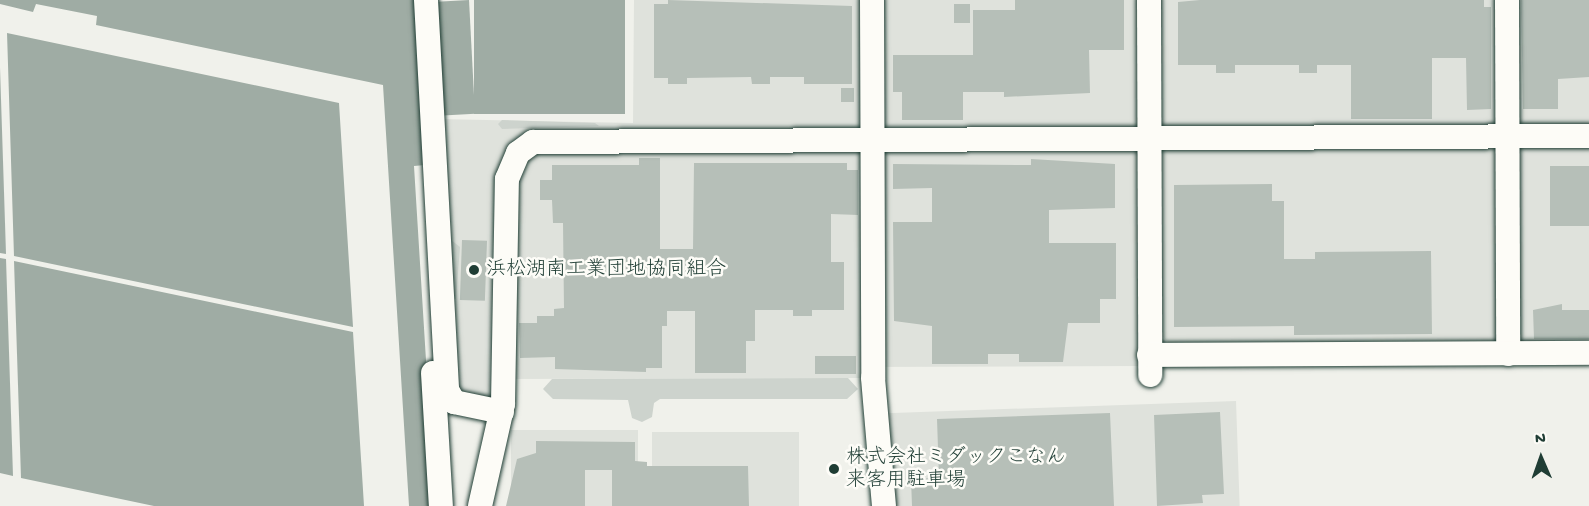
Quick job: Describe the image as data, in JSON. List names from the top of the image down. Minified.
{"places":["浜松湖南工業団地協同組合","株式会社ミダックこなん 来客用駐車場"],"north":"top"}
